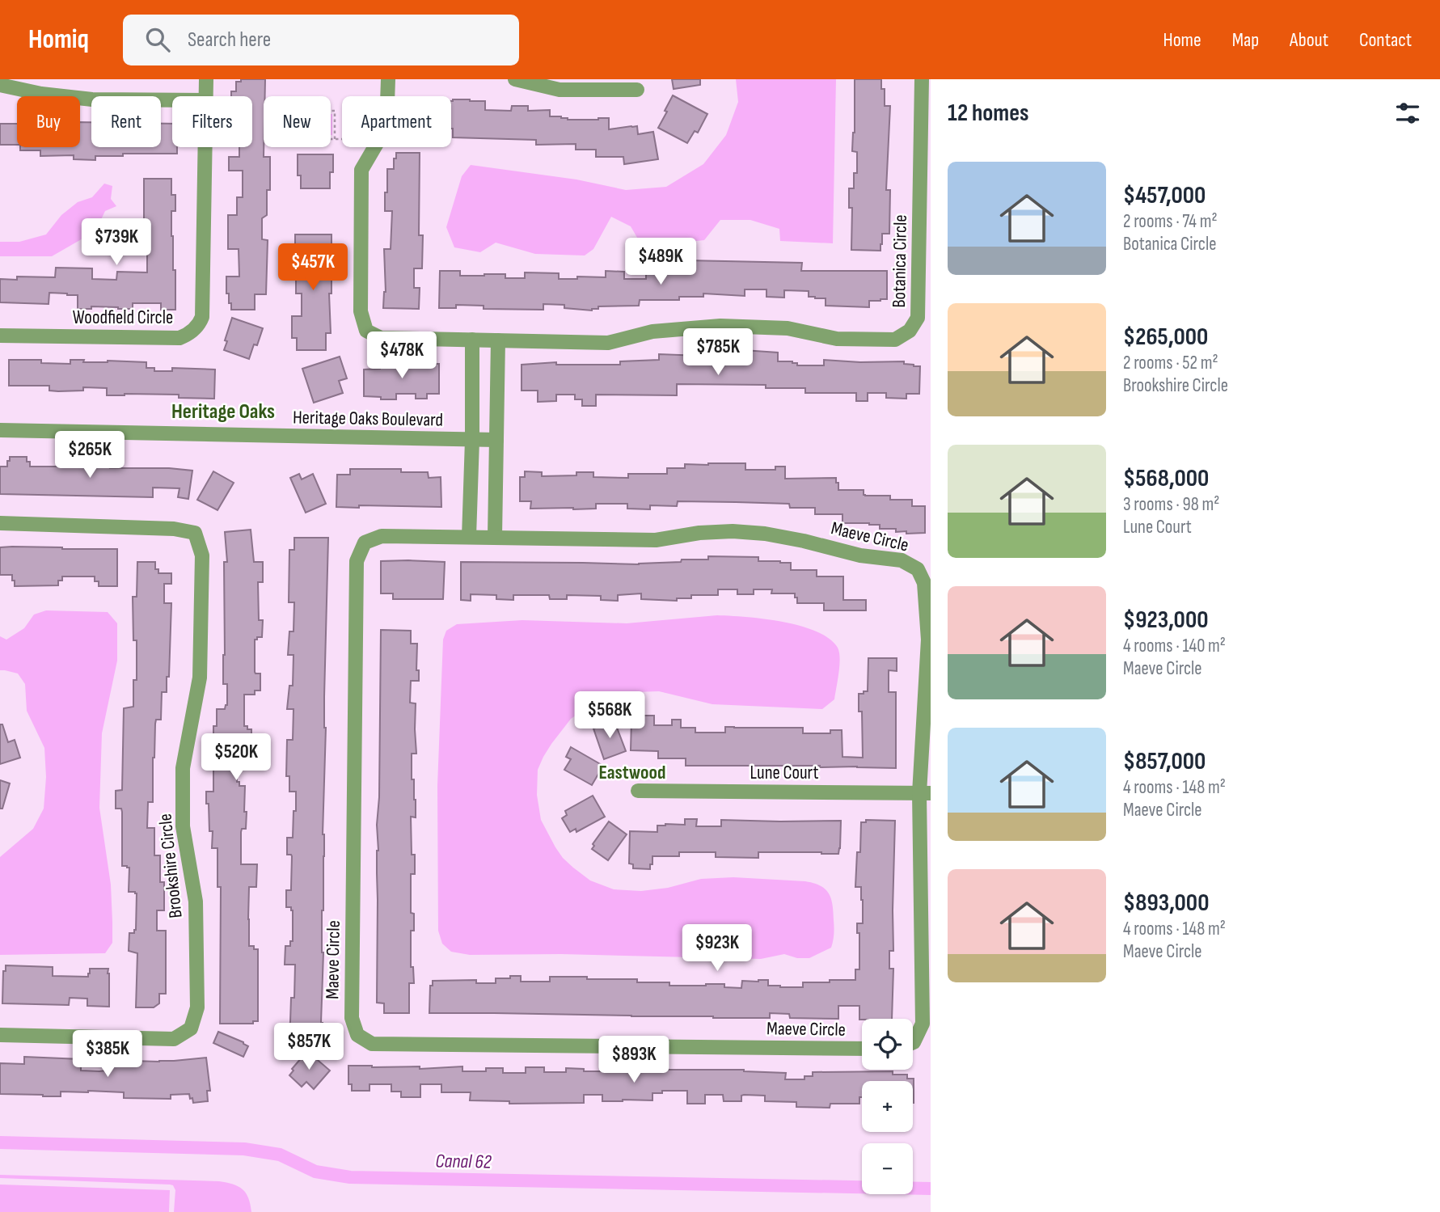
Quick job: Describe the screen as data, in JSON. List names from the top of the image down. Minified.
{"streets":{"street":["Botanica Circle","Woodfield Circle","Heritage Oaks Boulevard","Maeve Circle","Lune Court","Brookshire Circle"]},"crossings":[["Maeve Circle","Lune Court"]],"districts":["Heritage Oaks","Eastwood"],"water":["Canal 62"],"page":{"header":"Homiq","search":"Search here","nav":["Home","Map","About","Contact"],"heading":"12 homes","chip":["Buy","Rent","Filters","New","Apartment"],"list":[{"name":"$457,000","note":"2 rooms · 74 m² · Botanica Circle"},{"name":"$265,000","note":"2 rooms · 52 m² · Brookshire Circle"},{"name":"$568,000","note":"3 rooms · 98 m² · Lune Court"},{"name":"$923,000","note":"4 rooms · 140 m² · Maeve Circle"},{"name":"$857,000","note":"4 rooms · 148 m² · Maeve Circle"},{"name":"$893,000","note":"4 rooms · 148 m² · Maeve Circle"}],"price":["$739K","$489K","$457K","$785K","$478K","$265K","$568K","$520K","$923K","$857K","$385K","$893K"],"map_buttons":["+","−"]}}
